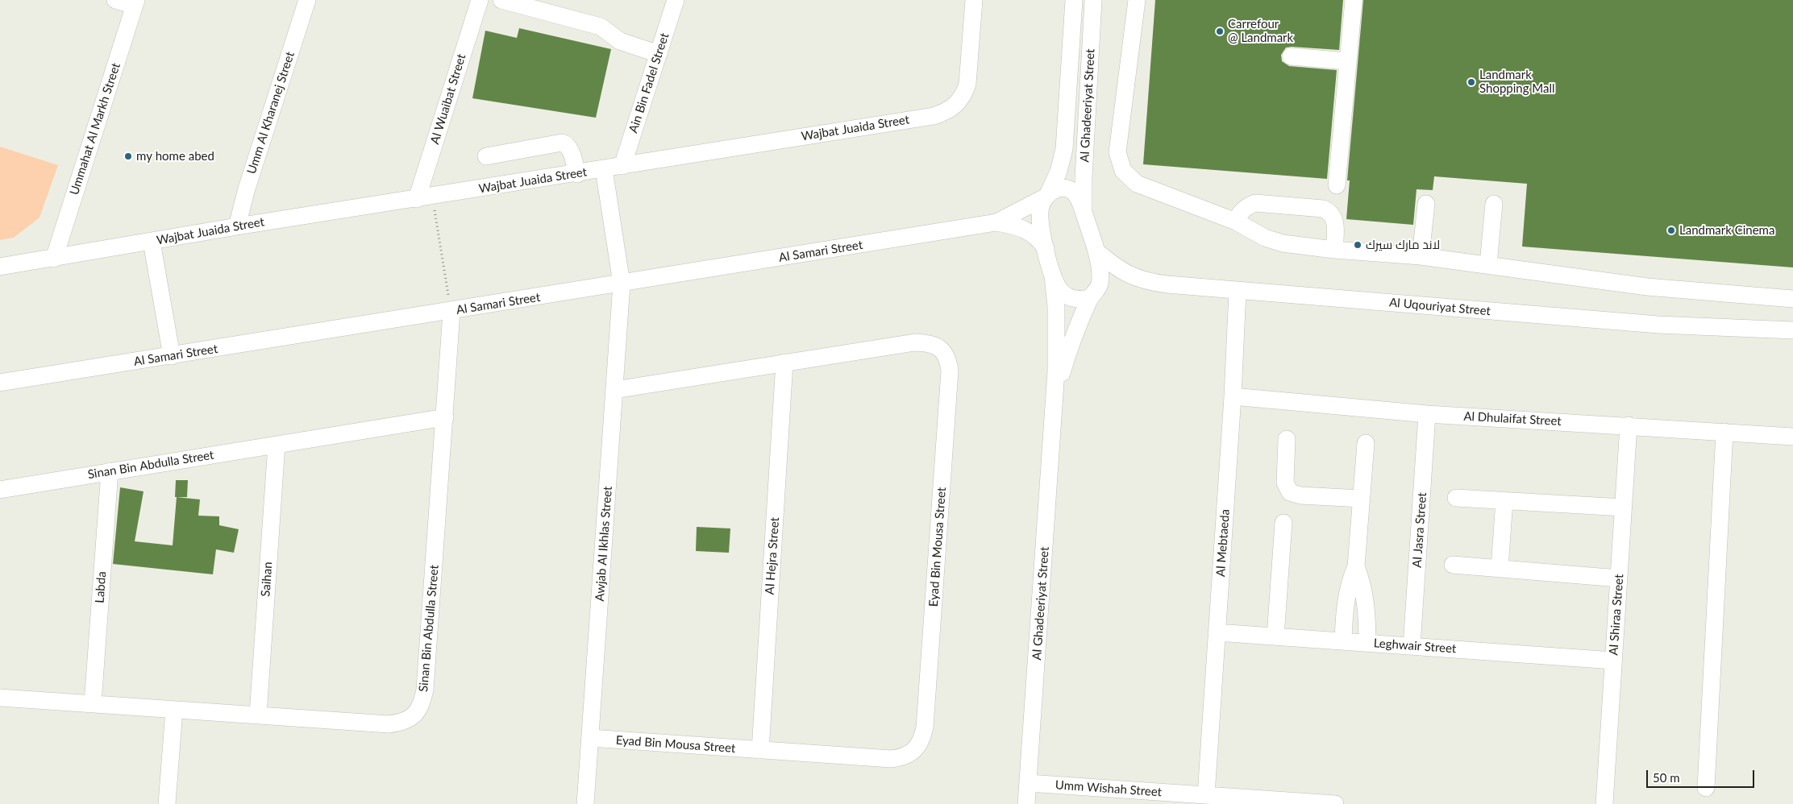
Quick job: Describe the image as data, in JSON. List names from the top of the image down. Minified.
{"streets":{"street":["Ain Bin Fadel Street","Al Wuaibat Street","Al Ghadeeriyat Street","Umm Al Kharanej Street","Wajbat Juaida Street","Ummahat Al Markh Street","Al Samari Street","Al Uqouriyat Street","Al Dhulaifat Street","Sinan Bin Abdulla Street","Al Jasra Street","Al Mebtaeda","Awjab Al Ikhlas Street","Eyad Bin Mousa Street","Al Hejra Street","Saihan","Labda","Al Shiraa Street","Leghwair Street","Umm Wishah Street"]},"crossings":[["Ain Bin Fadel Street","Wajbat Juaida Street"],["Al Wuaibat Street","Wajbat Juaida Street"],["Al Ghadeeriyat Street","Al Samari Street"],["Al Ghadeeriyat Street","Al Uqouriyat Street"],["Al Ghadeeriyat Street","Umm Wishah Street"],["Umm Al Kharanej Street","Wajbat Juaida Street"],["Wajbat Juaida Street","Ummahat Al Markh Street"],["Wajbat Juaida Street","Awjab Al Ikhlas Street"],["Al Samari Street","Sinan Bin Abdulla Street"],["Al Samari Street","Awjab Al Ikhlas Street"],["Al Uqouriyat Street","Al Mebtaeda"],["Al Dhulaifat Street","Al Jasra Street"],["Al Dhulaifat Street","Al Mebtaeda"],["Al Dhulaifat Street","Al Shiraa Street"],["Sinan Bin Abdulla Street","Saihan"],["Sinan Bin Abdulla Street","Labda"],["Al Jasra Street","Leghwair Street"],["Al Mebtaeda","Leghwair Street"],["Al Mebtaeda","Umm Wishah Street"],["Awjab Al Ikhlas Street","Eyad Bin Mousa Street"],["Eyad Bin Mousa Street","Al Hejra Street"],["Al Shiraa Street","Leghwair Street"]],"places":["Carrefour @ Landmark","Landmark Shopping Mall","my home abed","Landmark Cinema","لاند مارك سيرك"],"scale_bar":"50 m"}
